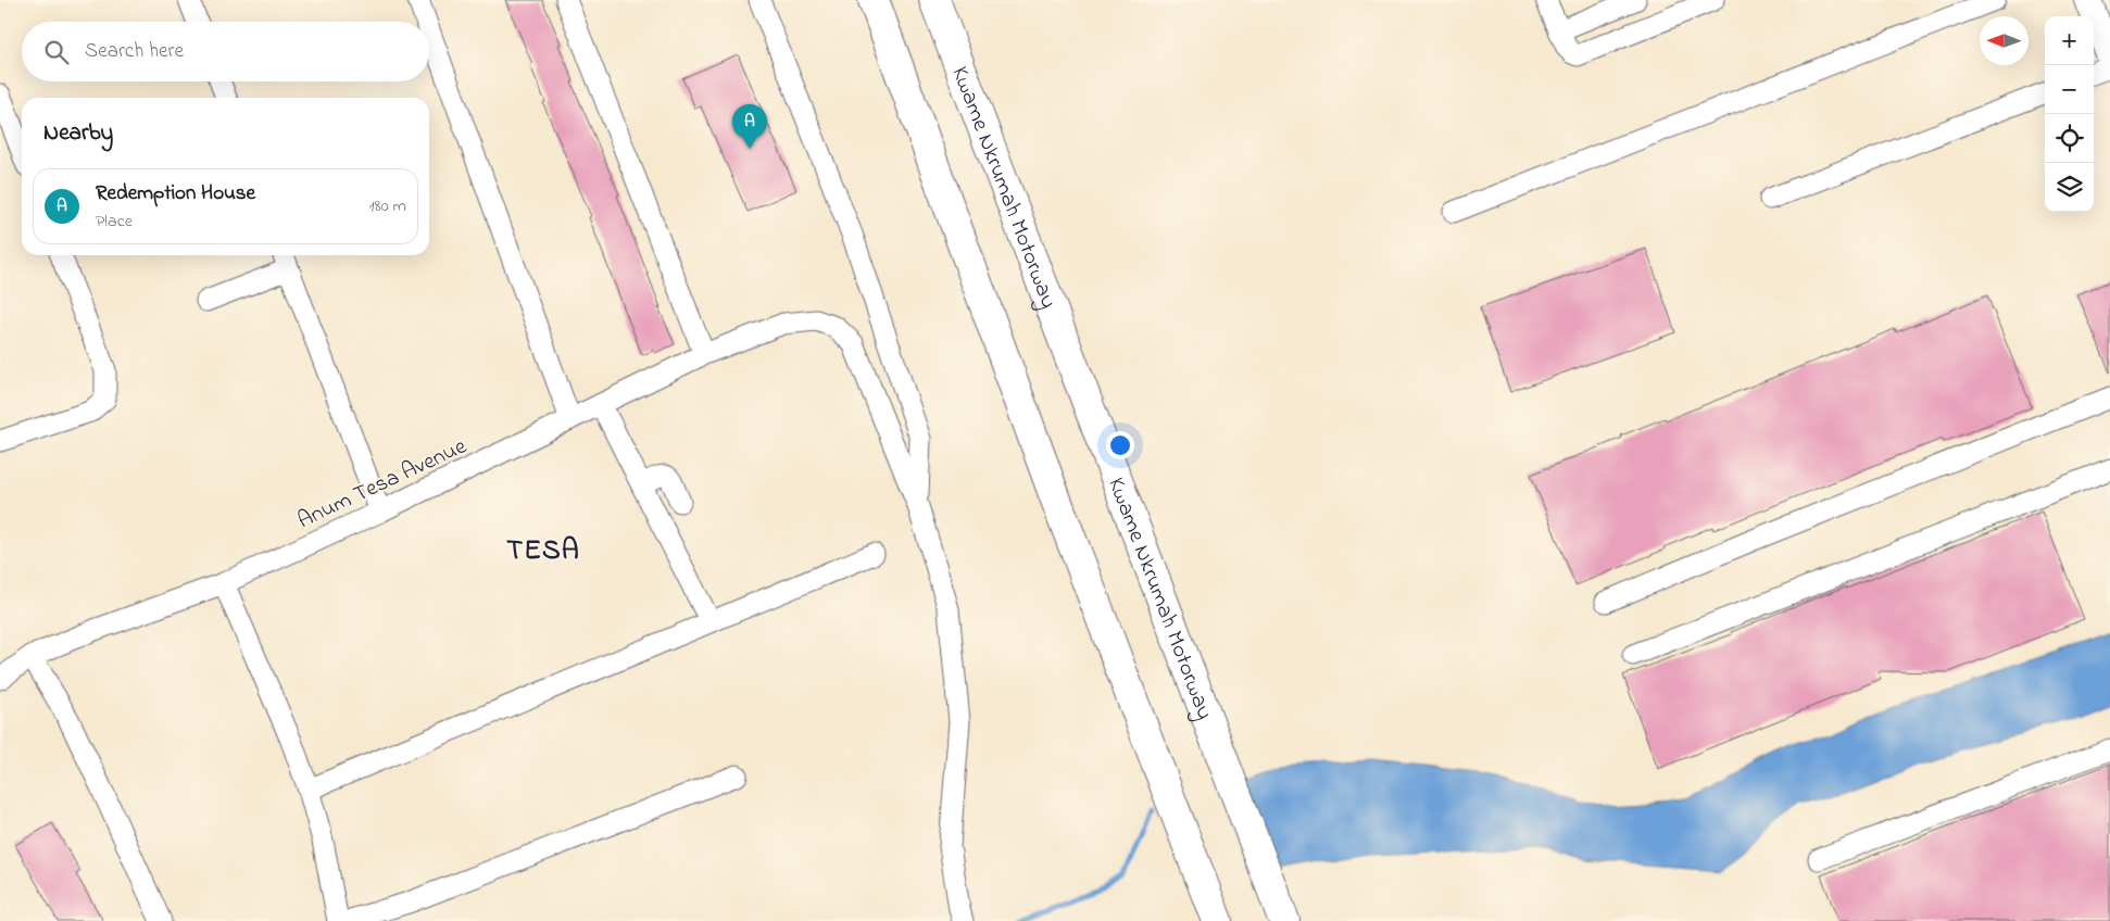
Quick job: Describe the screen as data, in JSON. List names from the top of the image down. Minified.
{"streets":{"highway":["Kwame Nkrumah Motorway"],"street":["Anum Tesa Avenue"]},"districts":["TESA"],"north":"left","page":{"map_buttons":["+","−"],"search":"Search here","heading":"Nearby","pins":"A","list":[{"mark":"A","name":"Redemption House","note":"Place","value":"180 m"}]}}
